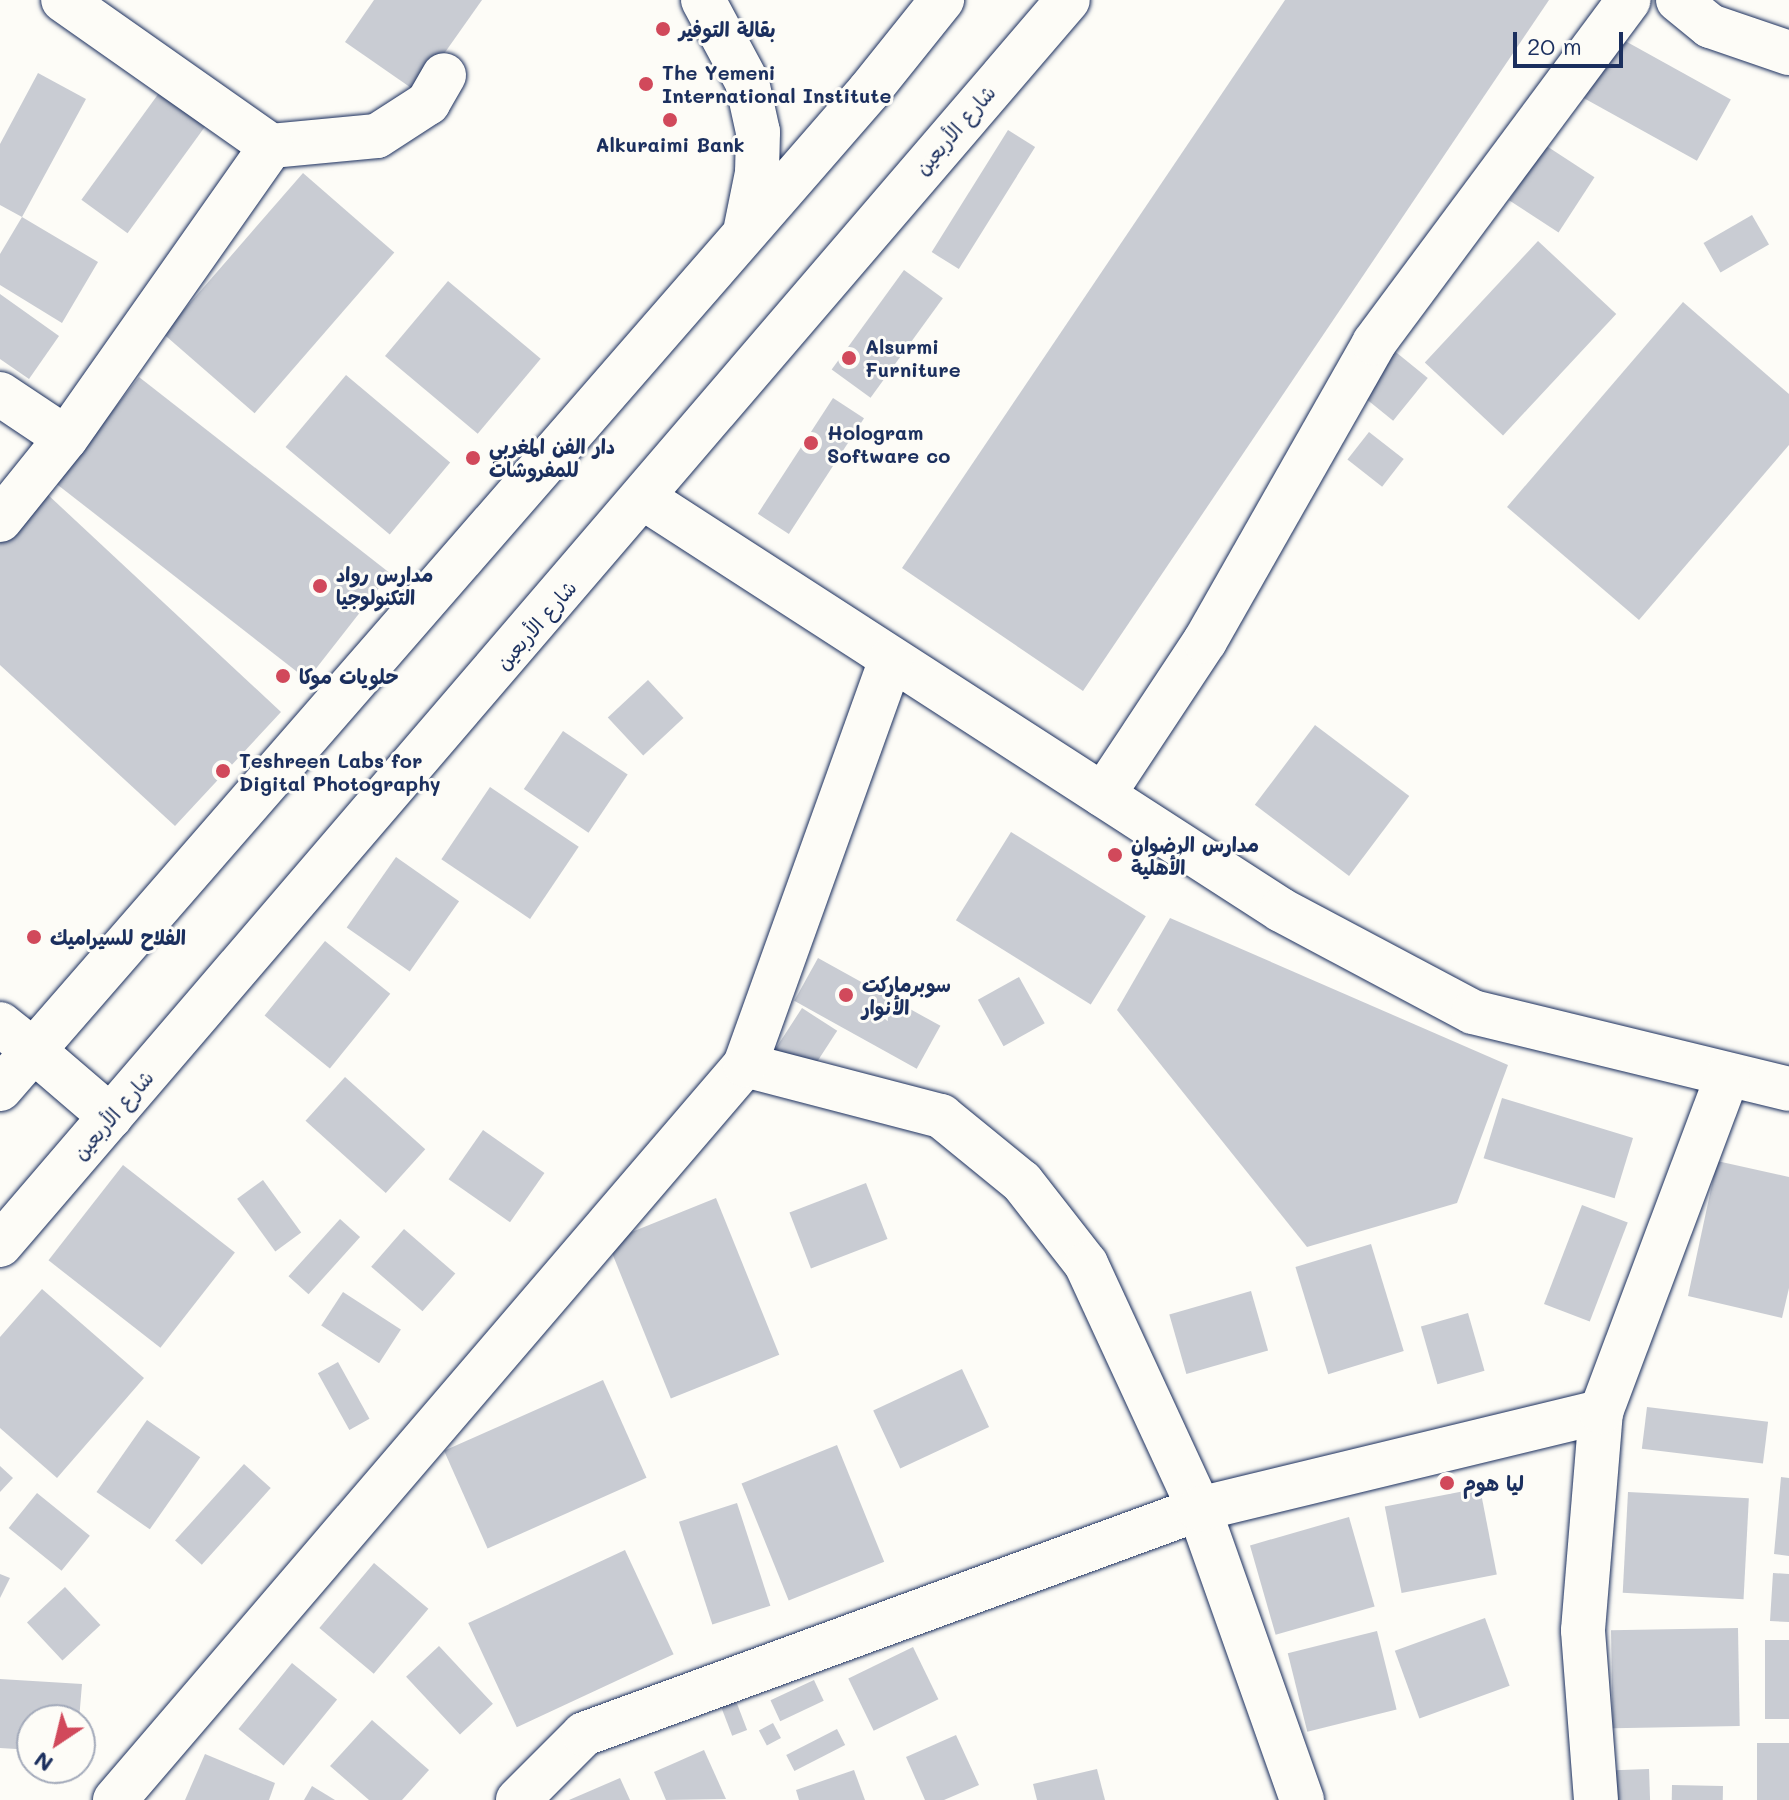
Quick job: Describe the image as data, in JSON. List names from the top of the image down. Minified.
{"streets":{"street":["شارع الأربعين"]},"places":["بقالة التوفير","The Yemeni International Institute","Alkuraimi Bank","Alsurmi Furniture","Hologram Software co","دار الفن المغربي للمفروشات","مدارس رواد التكنولوجيا","حلويات موكا","Teshreen Labs for Digital Photography","مدارس الرضوان الأهلية","الفلاح للسيراميك","سوبرماركت الأنوار","ليا هوم"],"scale_bar":"20 m","north":"bottom left"}
